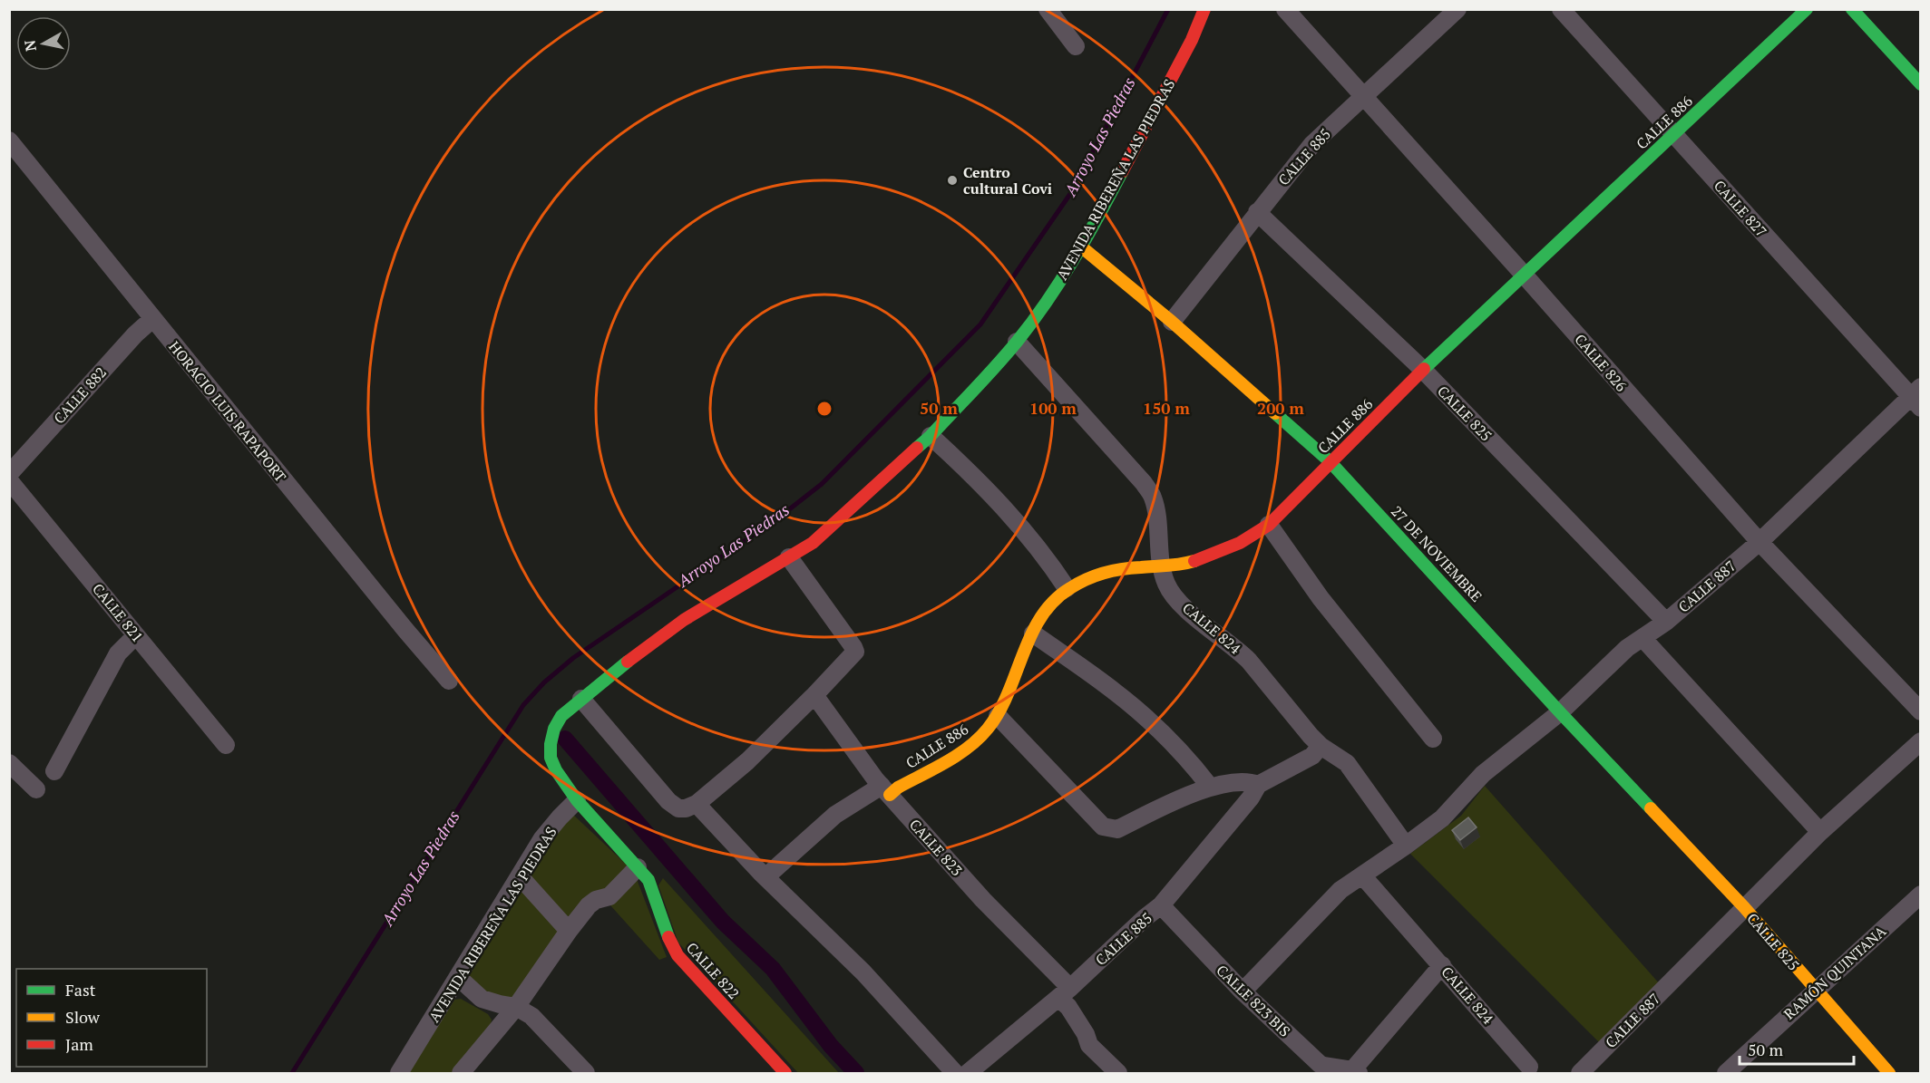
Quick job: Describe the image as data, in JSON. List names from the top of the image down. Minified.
{"streets":{"street":["CALLE 886","CALLE 885","AVENIDA RIBEREÑA LAS PIEDRAS","CALLE 827","CALLE 826","CALLE 882","HORACIO LUIS RAPAPORT","CALLE 825","27 DE NOVIEMBRE","CALLE 887","CALLE 821","CALLE 824","CALLE 823","CALLE 822","RAMÓN QUINTANA","CALLE 823 BIS"]},"crossings":[["CALLE 886","CALLE 827"],["CALLE 886","CALLE 826"],["CALLE 886","CALLE 825"],["CALLE 886","27 DE NOVIEMBRE"],["CALLE 886","CALLE 824"],["CALLE 886","CALLE 823"],["CALLE 885","CALLE 826"],["CALLE 885","CALLE 825"],["CALLE 885","27 DE NOVIEMBRE"],["CALLE 885","CALLE 823"],["CALLE 885","CALLE 823 BIS"],["AVENIDA RIBEREÑA LAS PIEDRAS","27 DE NOVIEMBRE"],["AVENIDA RIBEREÑA LAS PIEDRAS","CALLE 824"],["AVENIDA RIBEREÑA LAS PIEDRAS","CALLE 822"],["CALLE 827","CALLE 887"],["CALLE 826","CALLE 887"],["CALLE 882","HORACIO LUIS RAPAPORT"],["CALLE 825","27 DE NOVIEMBRE"],["CALLE 825","CALLE 887"],["CALLE 825","RAMÓN QUINTANA"],["27 DE NOVIEMBRE","CALLE 887"],["CALLE 887","CALLE 824"],["CALLE 887","CALLE 823 BIS"]],"water":["Arroyo Las Piedras"],"places":["Centro cultural Covi"],"legend":["Fast","Slow","Jam"],"scale_bar":"50 m","north":"left","rings":["50 m","100 m","150 m","200 m"]}
